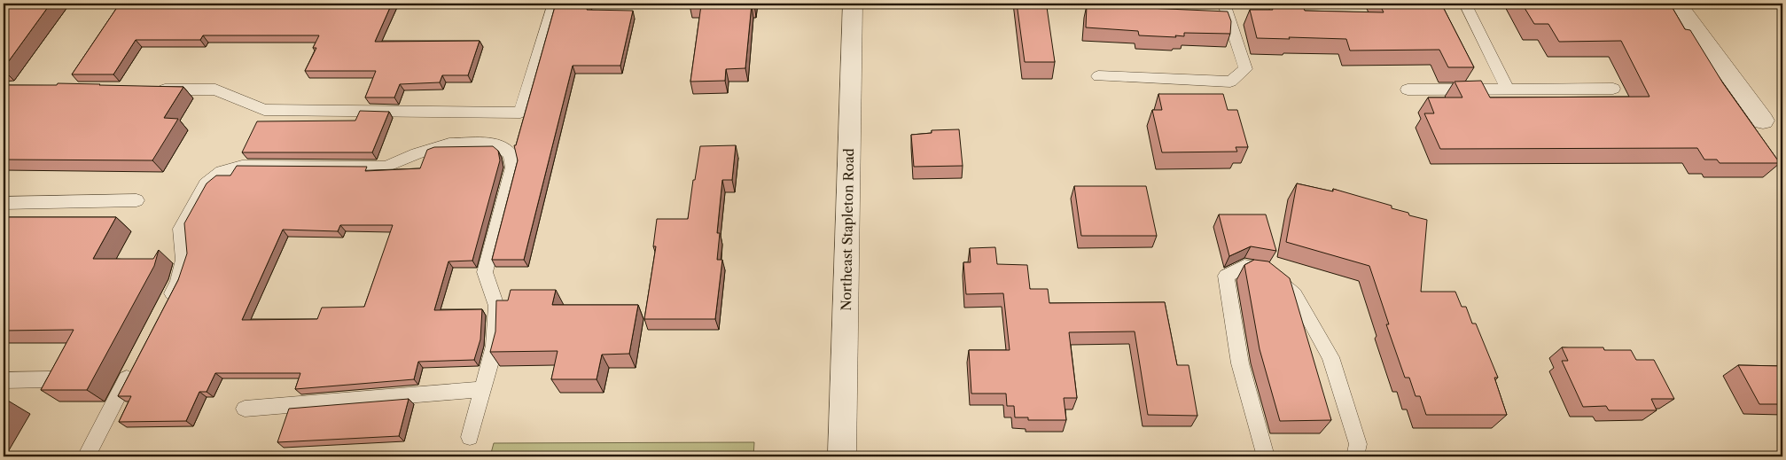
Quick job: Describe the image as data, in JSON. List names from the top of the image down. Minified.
{"streets":{"street":["Northeast Stapleton Road"]}}
